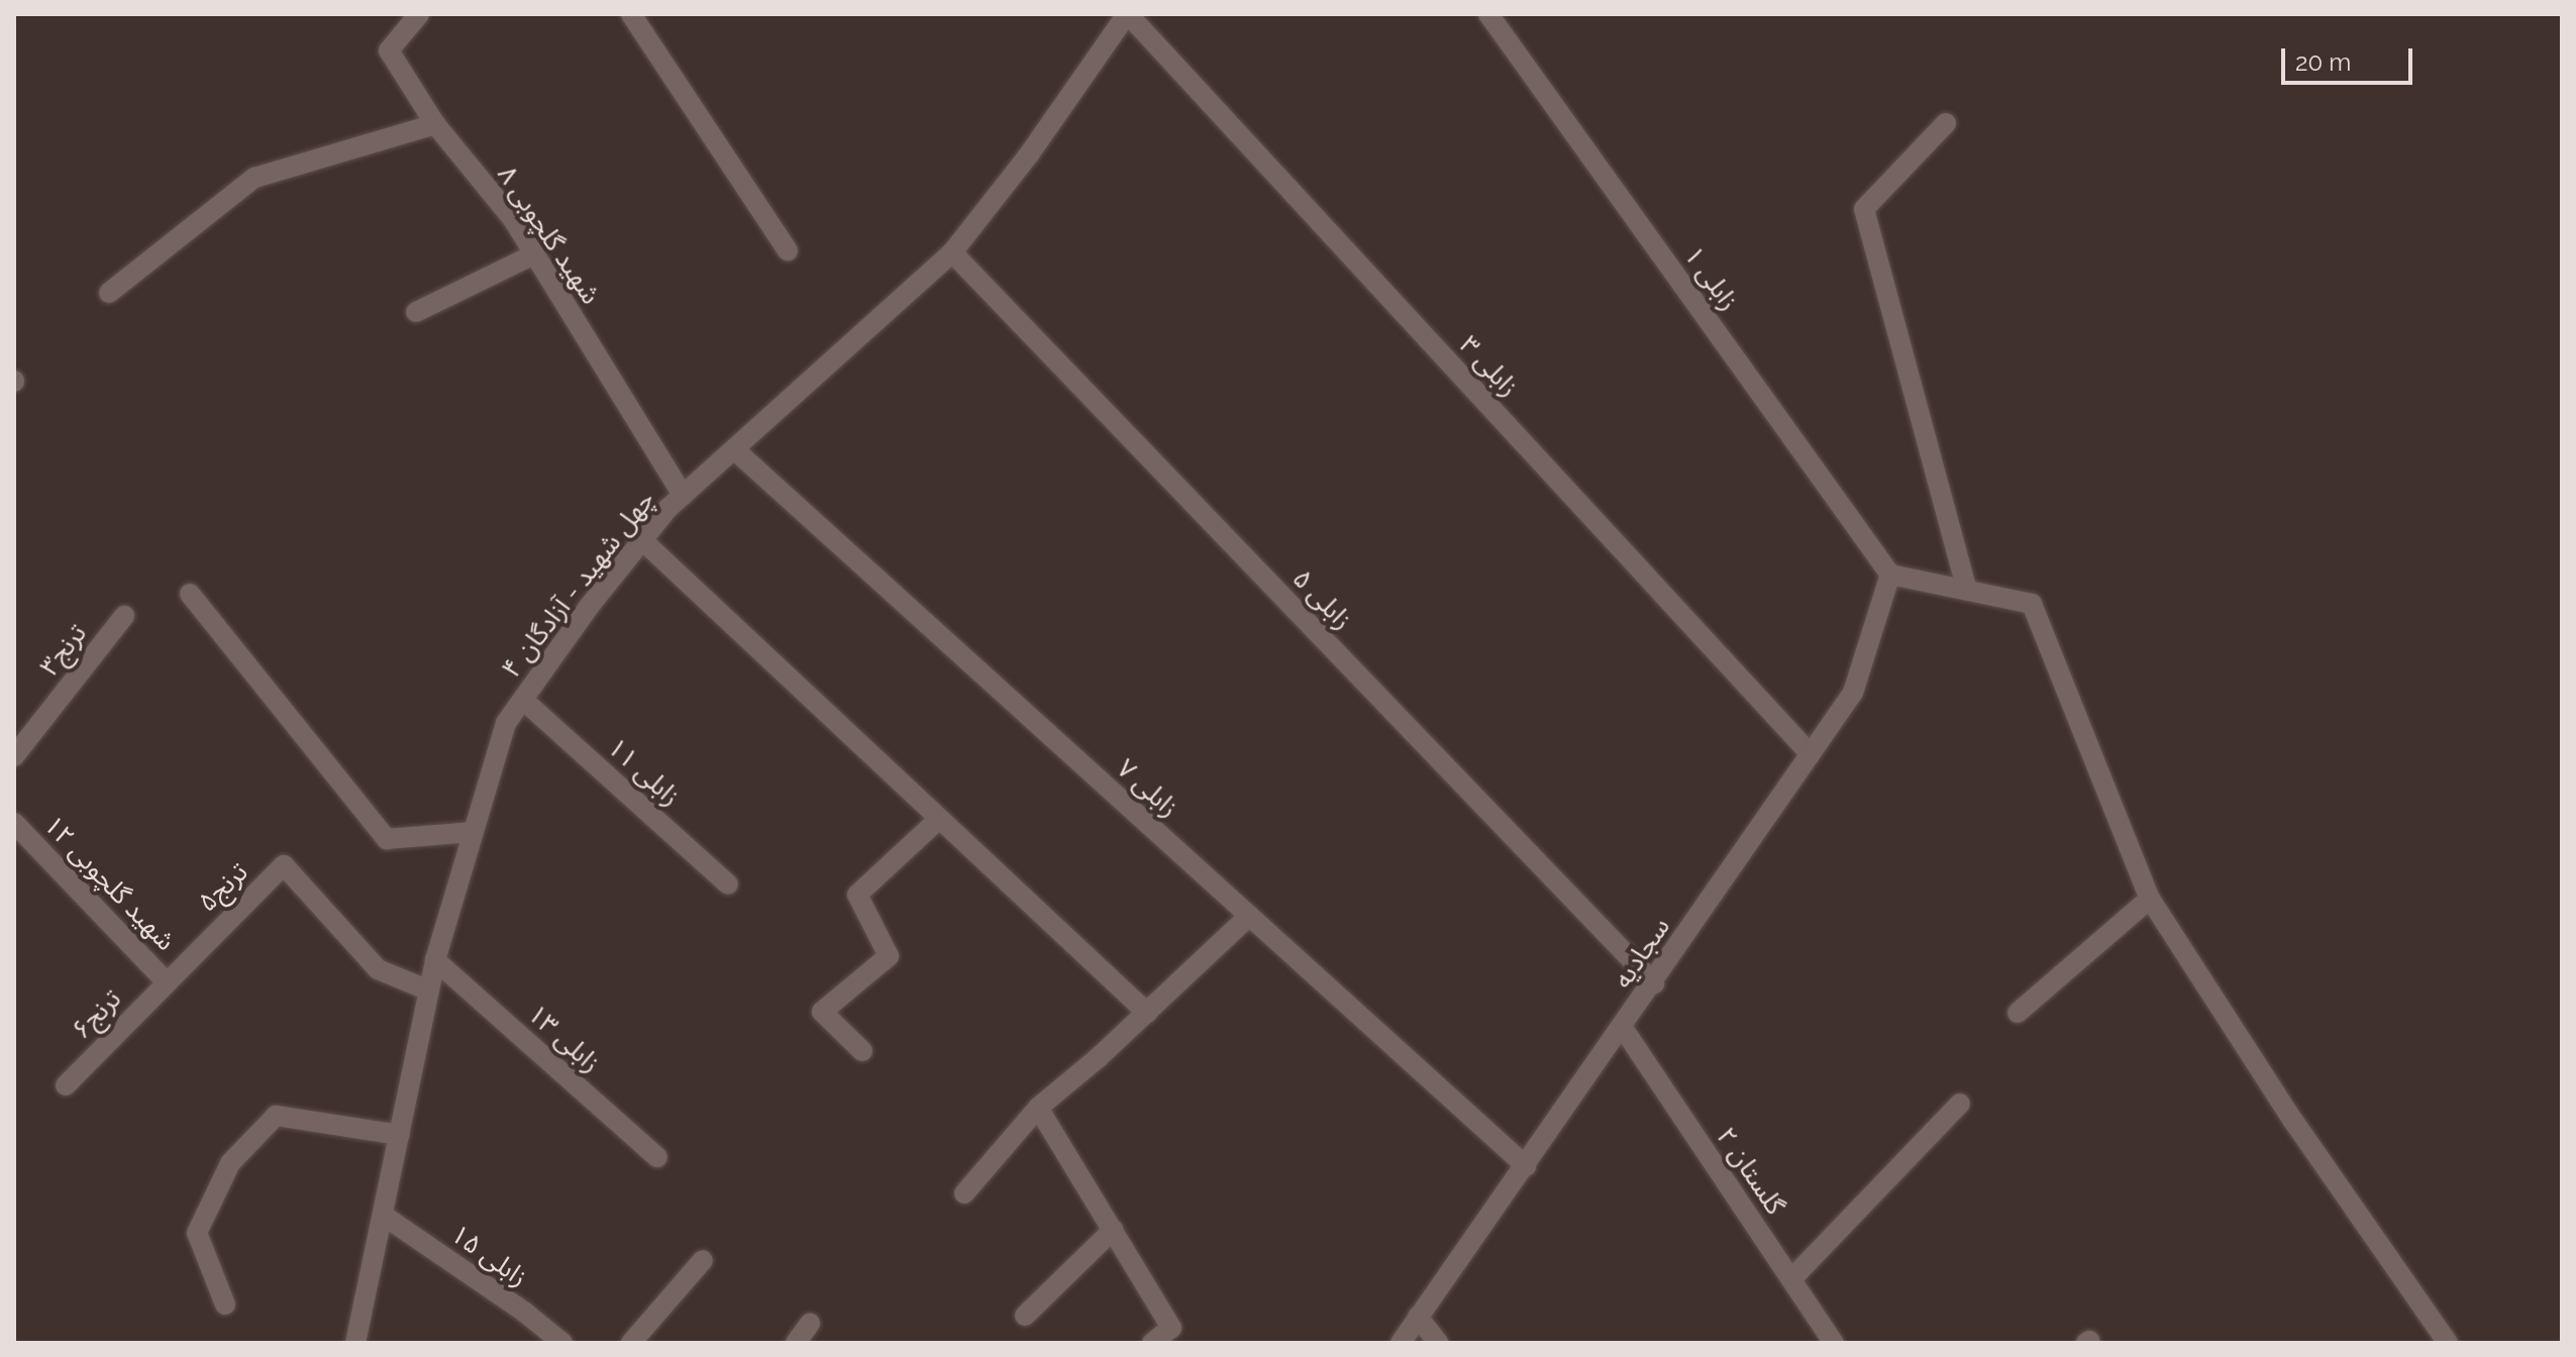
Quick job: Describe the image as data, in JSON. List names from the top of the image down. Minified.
{"streets":{"street":["شهید گلچوبی ۸","زابلی ۱","زابلی ۳","چهل شهید - آزادگان ۴","زابلی ۵","ترنج۳","زابلی ۱۱","زابلی ۷","شهید گلچوبی ۱۲","ترنج۵","سجادیه","ترنج۶","زابلی ۱۳","گلستان ۲","زابلی ۱۵"]},"crossings":[["شهید گلچوبی ۸","چهل شهید - آزادگان ۴"],["زابلی ۱","سجادیه"],["زابلی ۳","چهل شهید - آزادگان ۴"],["زابلی ۳","سجادیه"],["چهل شهید - آزادگان ۴","زابلی ۵"],["چهل شهید - آزادگان ۴","زابلی ۱۱"],["چهل شهید - آزادگان ۴","زابلی ۷"],["چهل شهید - آزادگان ۴","ترنج۵"],["چهل شهید - آزادگان ۴","زابلی ۱۳"],["چهل شهید - آزادگان ۴","زابلی ۱۵"],["زابلی ۵","سجادیه"],["زابلی ۷","سجادیه"],["شهید گلچوبی ۱۲","ترنج۵"],["شهید گلچوبی ۱۲","ترنج۶"],["ترنج۵","ترنج۶"],["سجادیه","گلستان ۲"]],"scale_bar":"20 m"}
